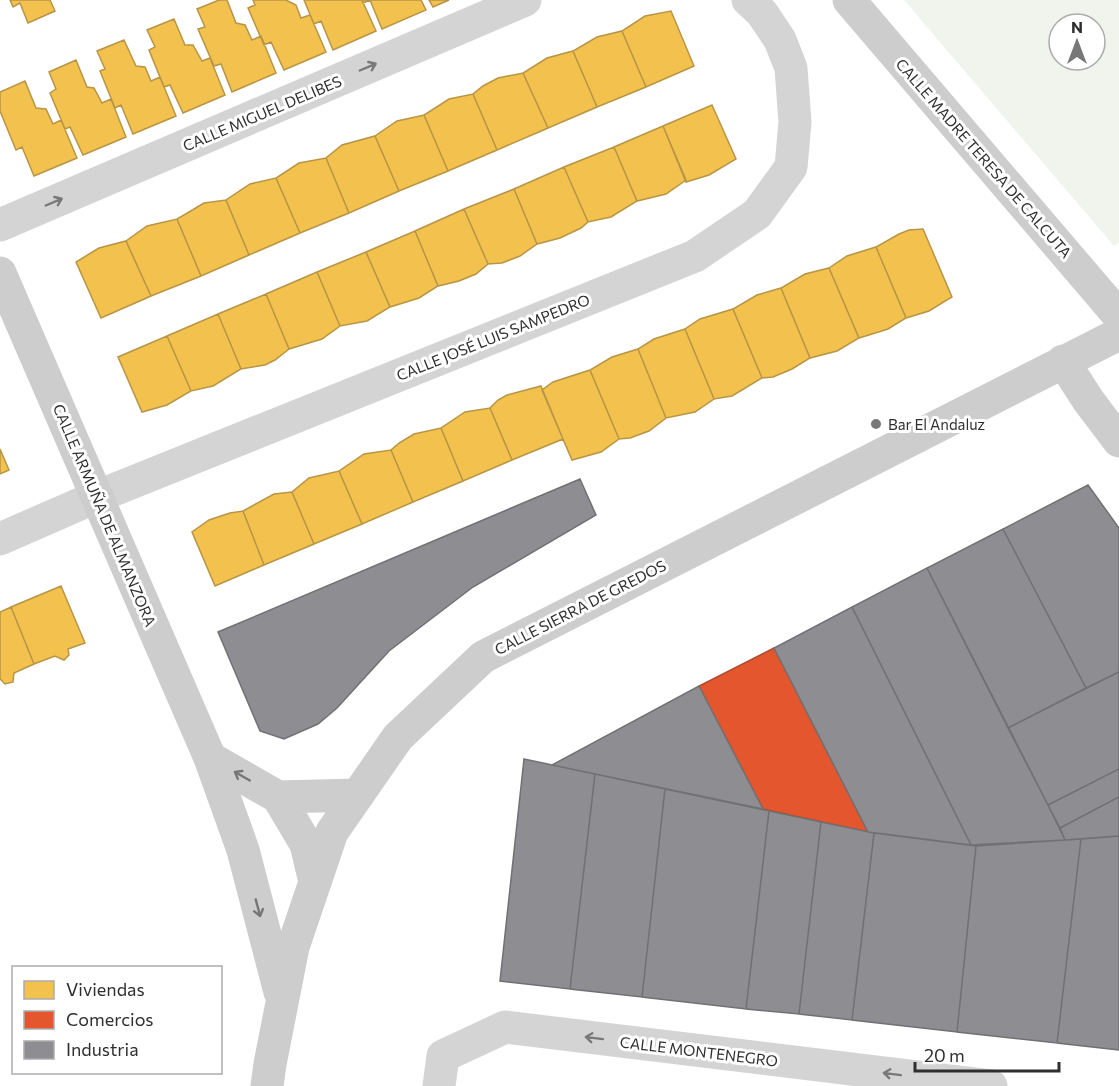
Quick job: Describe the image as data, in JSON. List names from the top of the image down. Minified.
{"streets":{"street":["CALLE MIGUEL DELIBES","CALLE MADRE TERESA DE CALCUTA","CALLE JOSÉ LUIS SAMPEDRO","CALLE ARMUÑA DE ALMANZORA","CALLE SIERRA DE GREDOS","CALLE MONTENEGRO"]},"crossings":[["CALLE JOSÉ LUIS SAMPEDRO","CALLE ARMUÑA DE ALMANZORA"],["CALLE ARMUÑA DE ALMANZORA","CALLE SIERRA DE GREDOS"]],"one_way":["CALLE MIGUEL DELIBES","CALLE MONTENEGRO"],"places":["Bar El Andaluz"],"legend":["Viviendas","Comercios","Industria"],"scale_bar":"20 m","north":"top"}
